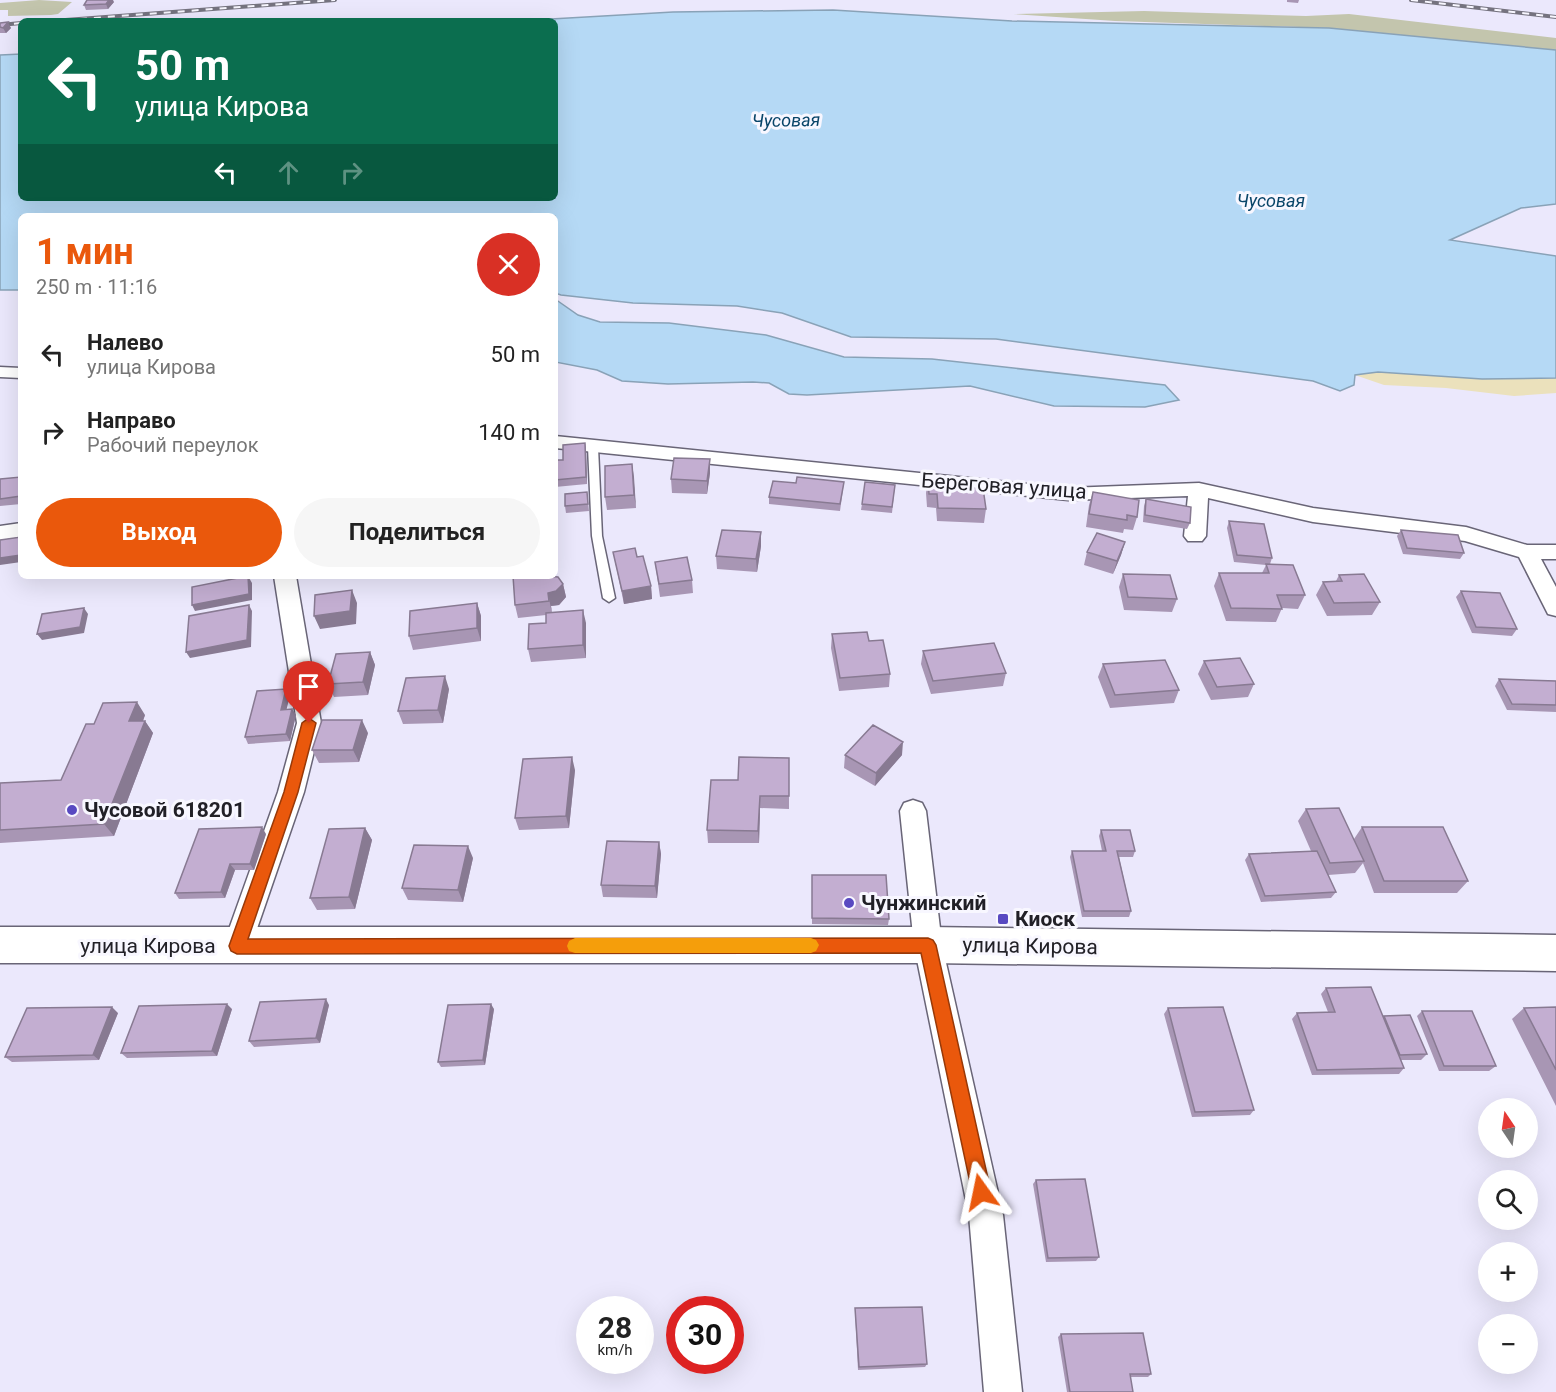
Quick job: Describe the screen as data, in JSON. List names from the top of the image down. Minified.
{"streets":{"street":["Береговая улица","улица Кирова"]},"water":["Чусовая"],"places":{"other":["Чусовой 618201","Чунжинский"],"transit":["Киоск"]},"north":"top","page":{"turn":["50 m","улица Кирова"],"heading":["1 мин","250 m · 11:16"],"list":[{"name":"Налево","note":"улица Кирова","value":"50 m"},{"name":"Направо","note":"Рабочий переулок","value":"140 m"}],"buttons":["Выход","Поделиться"],"map_buttons":["+","−"],"speed":"28 km/h","limit":"30"}}
